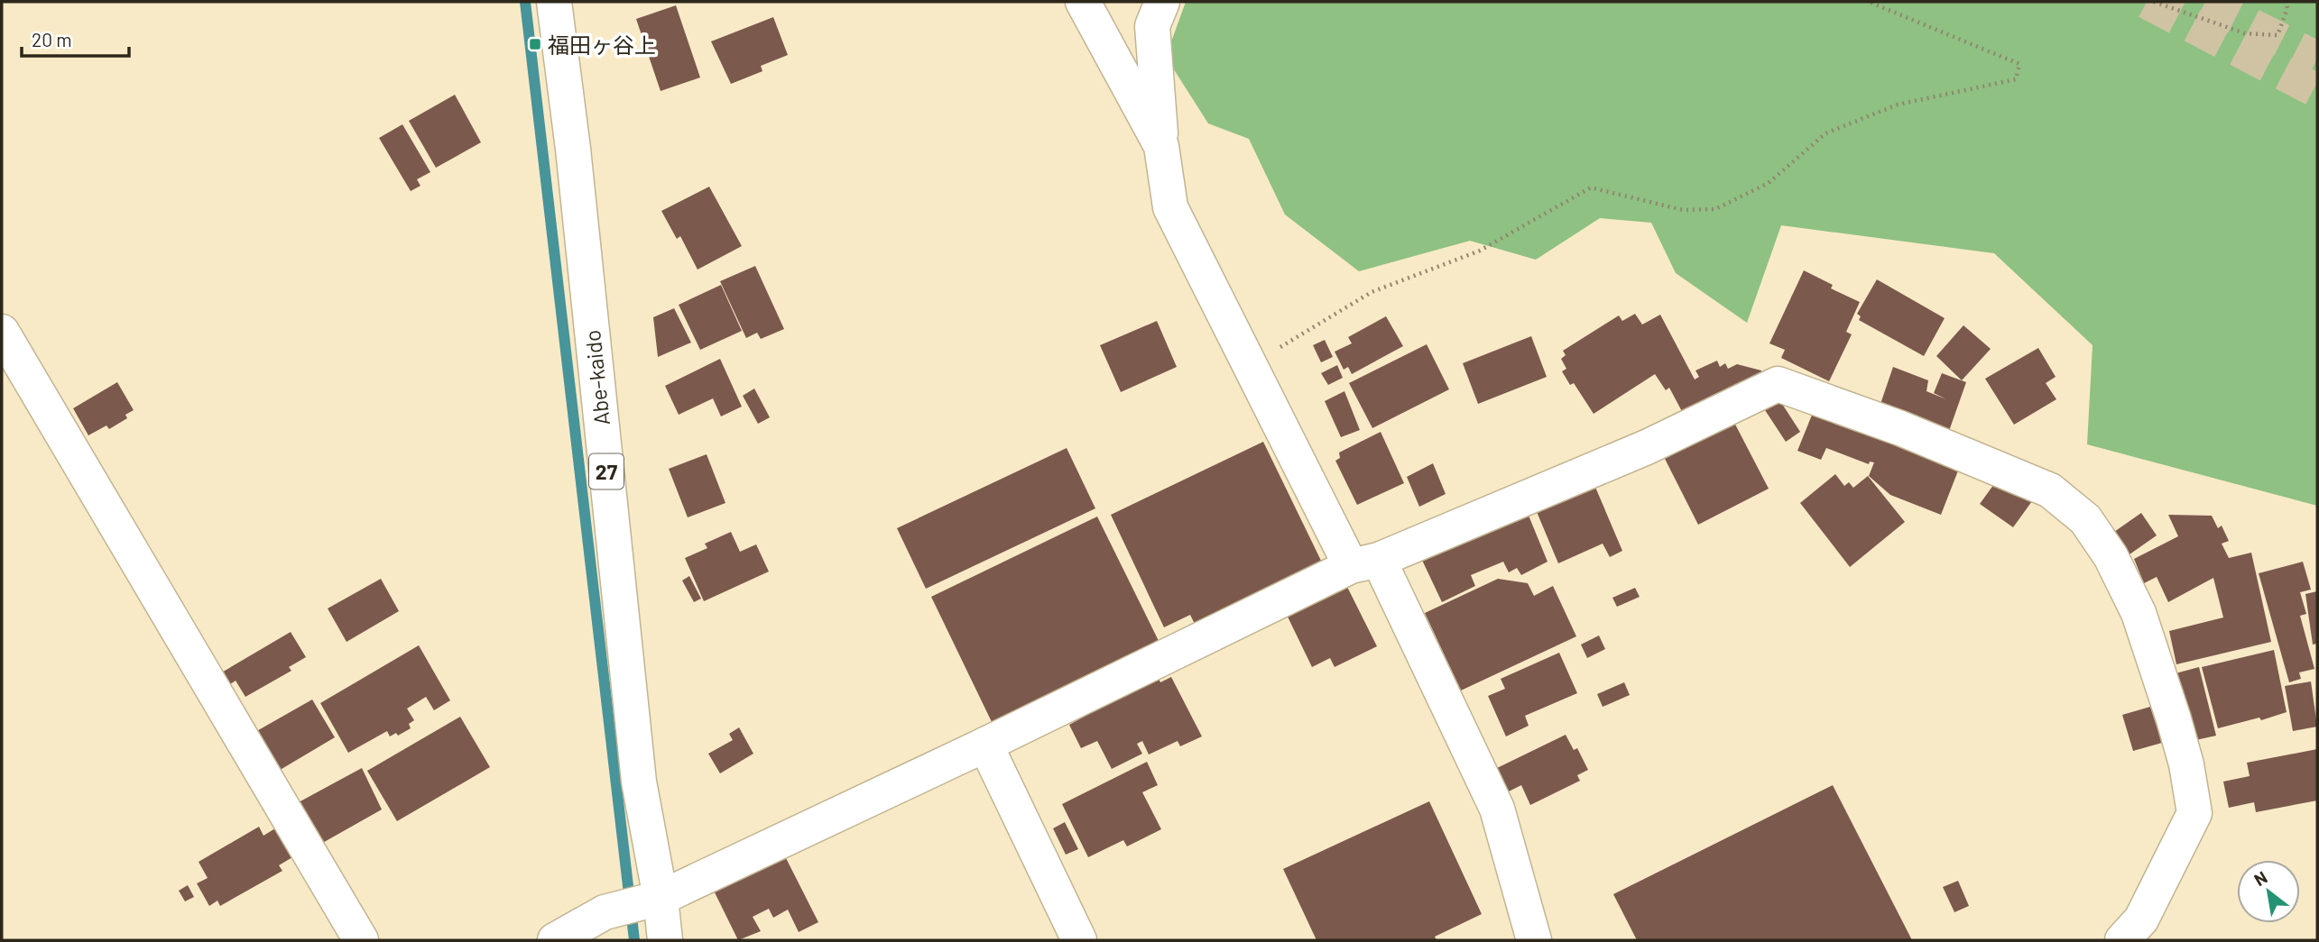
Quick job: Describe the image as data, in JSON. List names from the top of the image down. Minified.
{"streets":{"street":["Abe-kaido","27"]},"places":{"transit":["福田ヶ谷上"]},"scale_bar":"20 m","north":"top left"}
